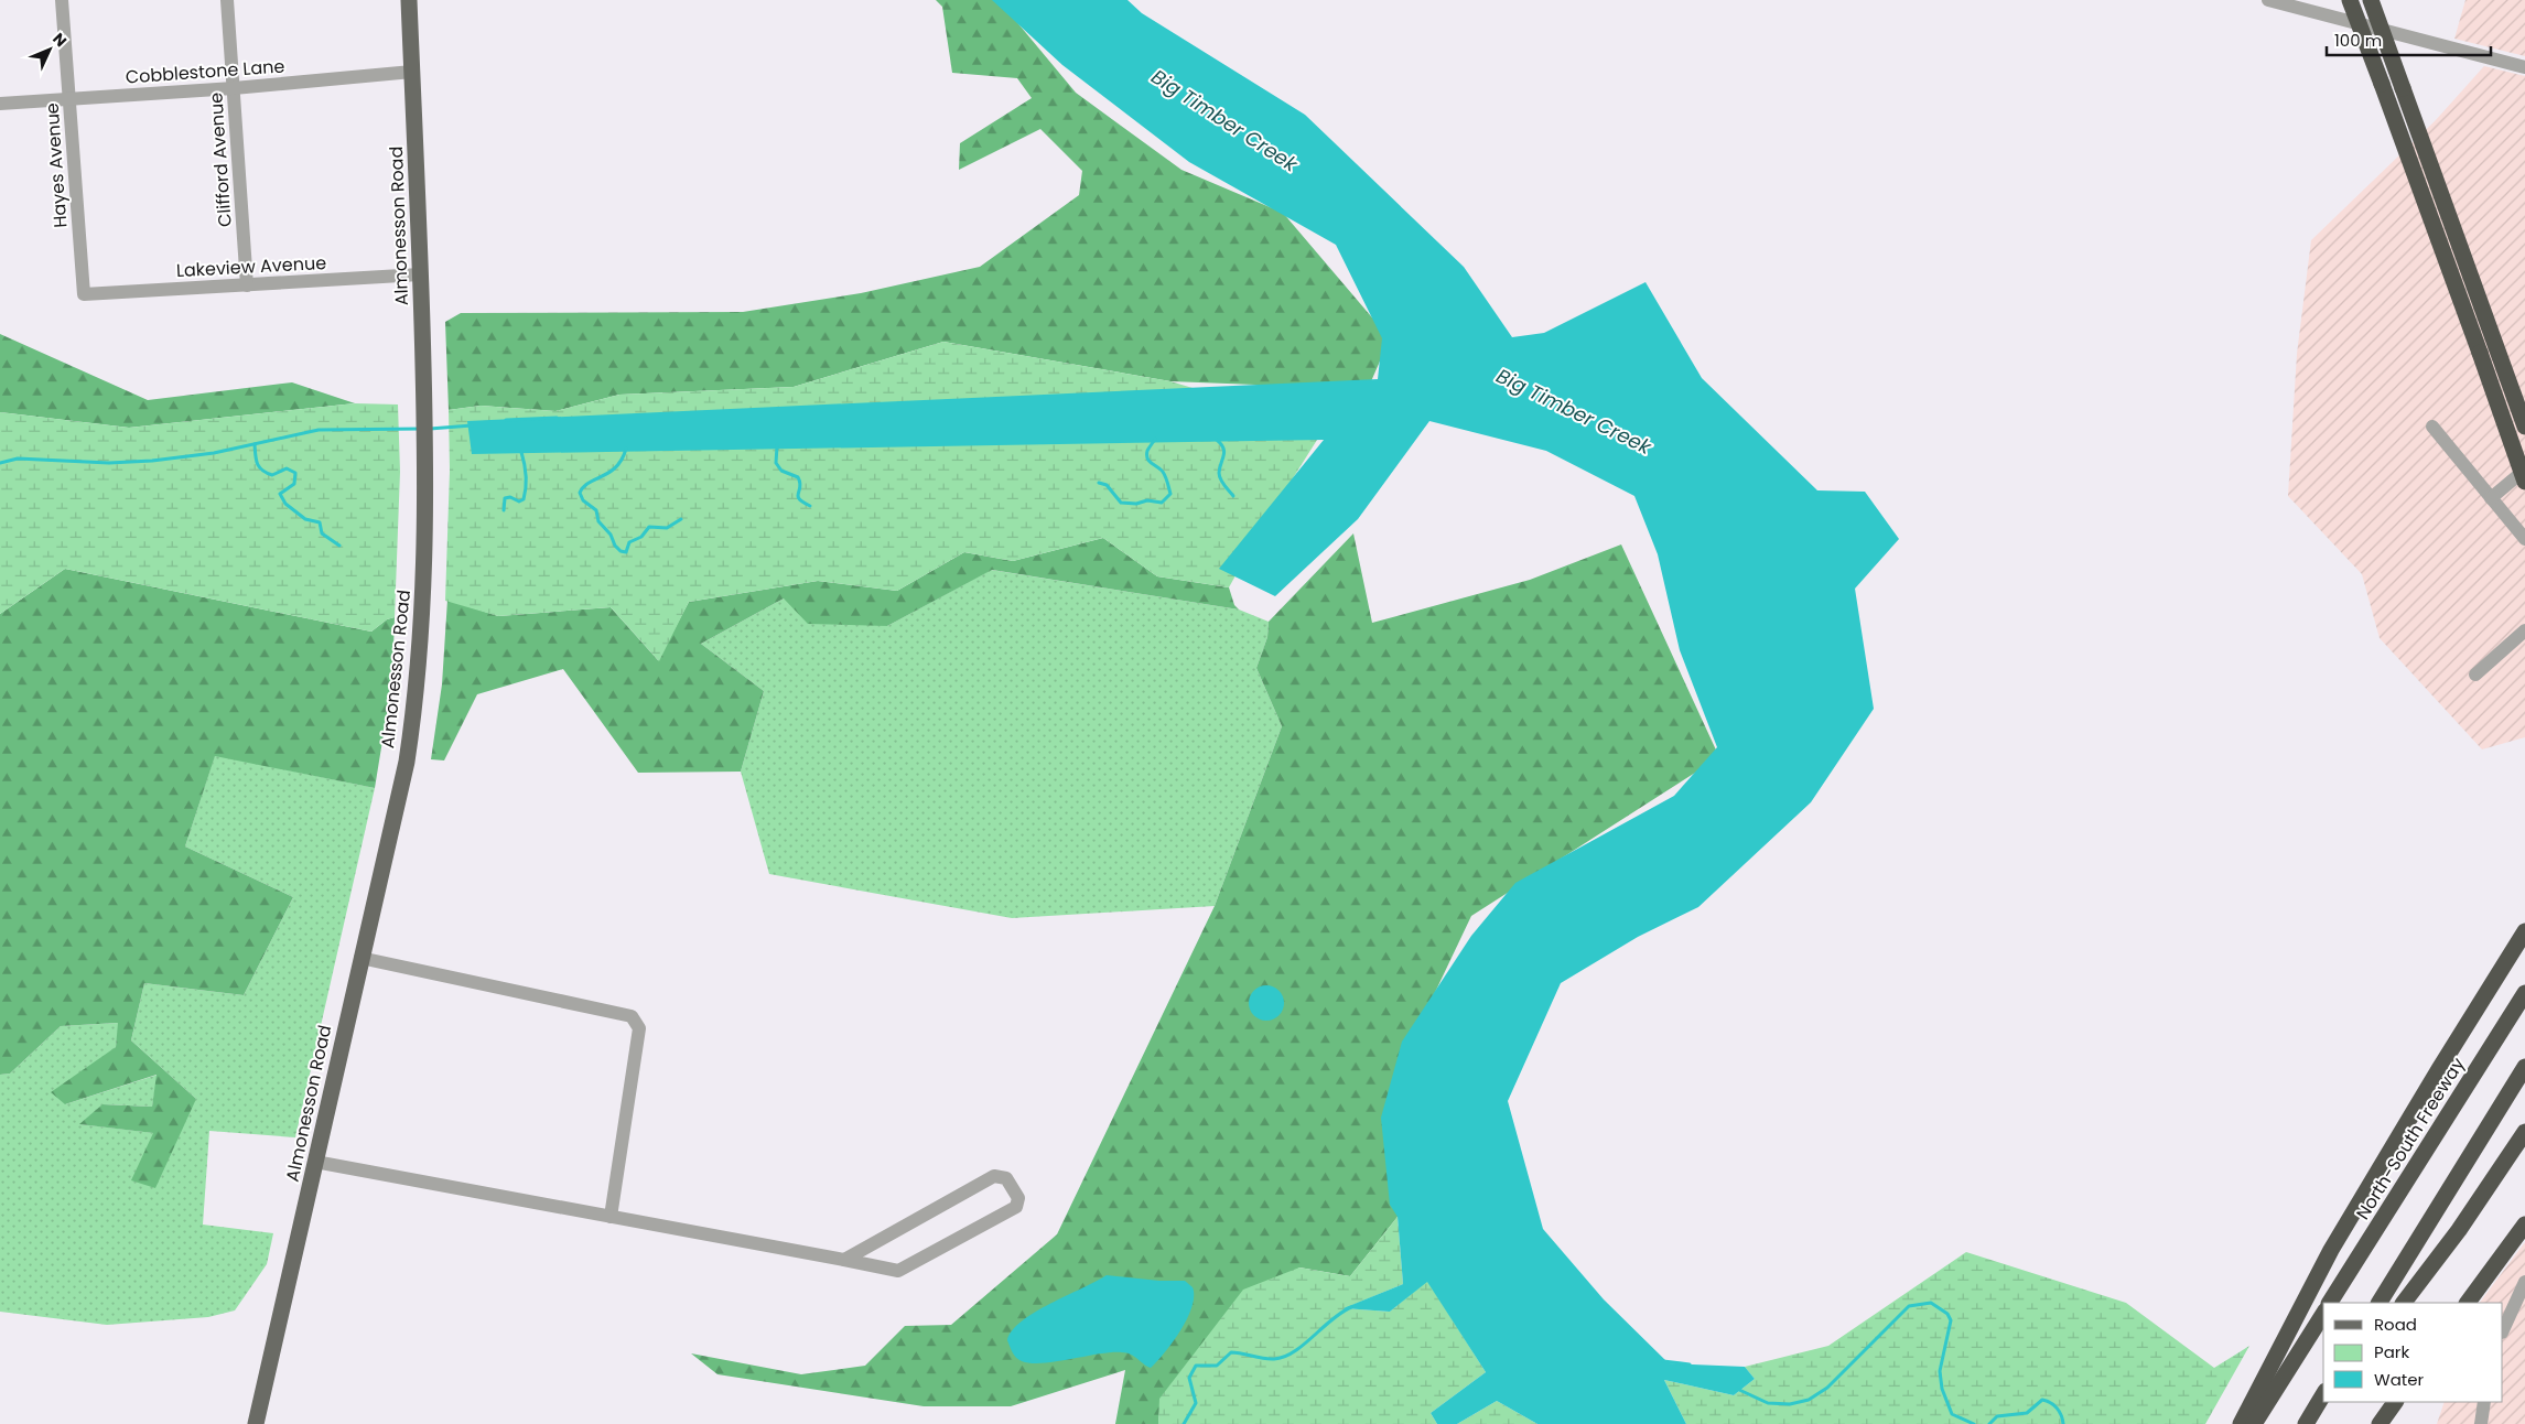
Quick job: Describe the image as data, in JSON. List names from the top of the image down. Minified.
{"streets":{"highway":["North-South Freeway"],"main road":["Almonesson Road"],"street":["Cobblestone Lane","Clifford Avenue","Hayes Avenue","Lakeview Avenue"]},"crossings":[["Cobblestone Lane","Clifford Avenue"],["Cobblestone Lane","Hayes Avenue"],["Cobblestone Lane","Almonesson Road"],["Clifford Avenue","Lakeview Avenue"],["Hayes Avenue","Lakeview Avenue"],["Almonesson Road","Lakeview Avenue"]],"water":["Big Timber Creek"],"legend":["Road","Park","Water"],"scale_bar":"100 m","north":"top right"}
